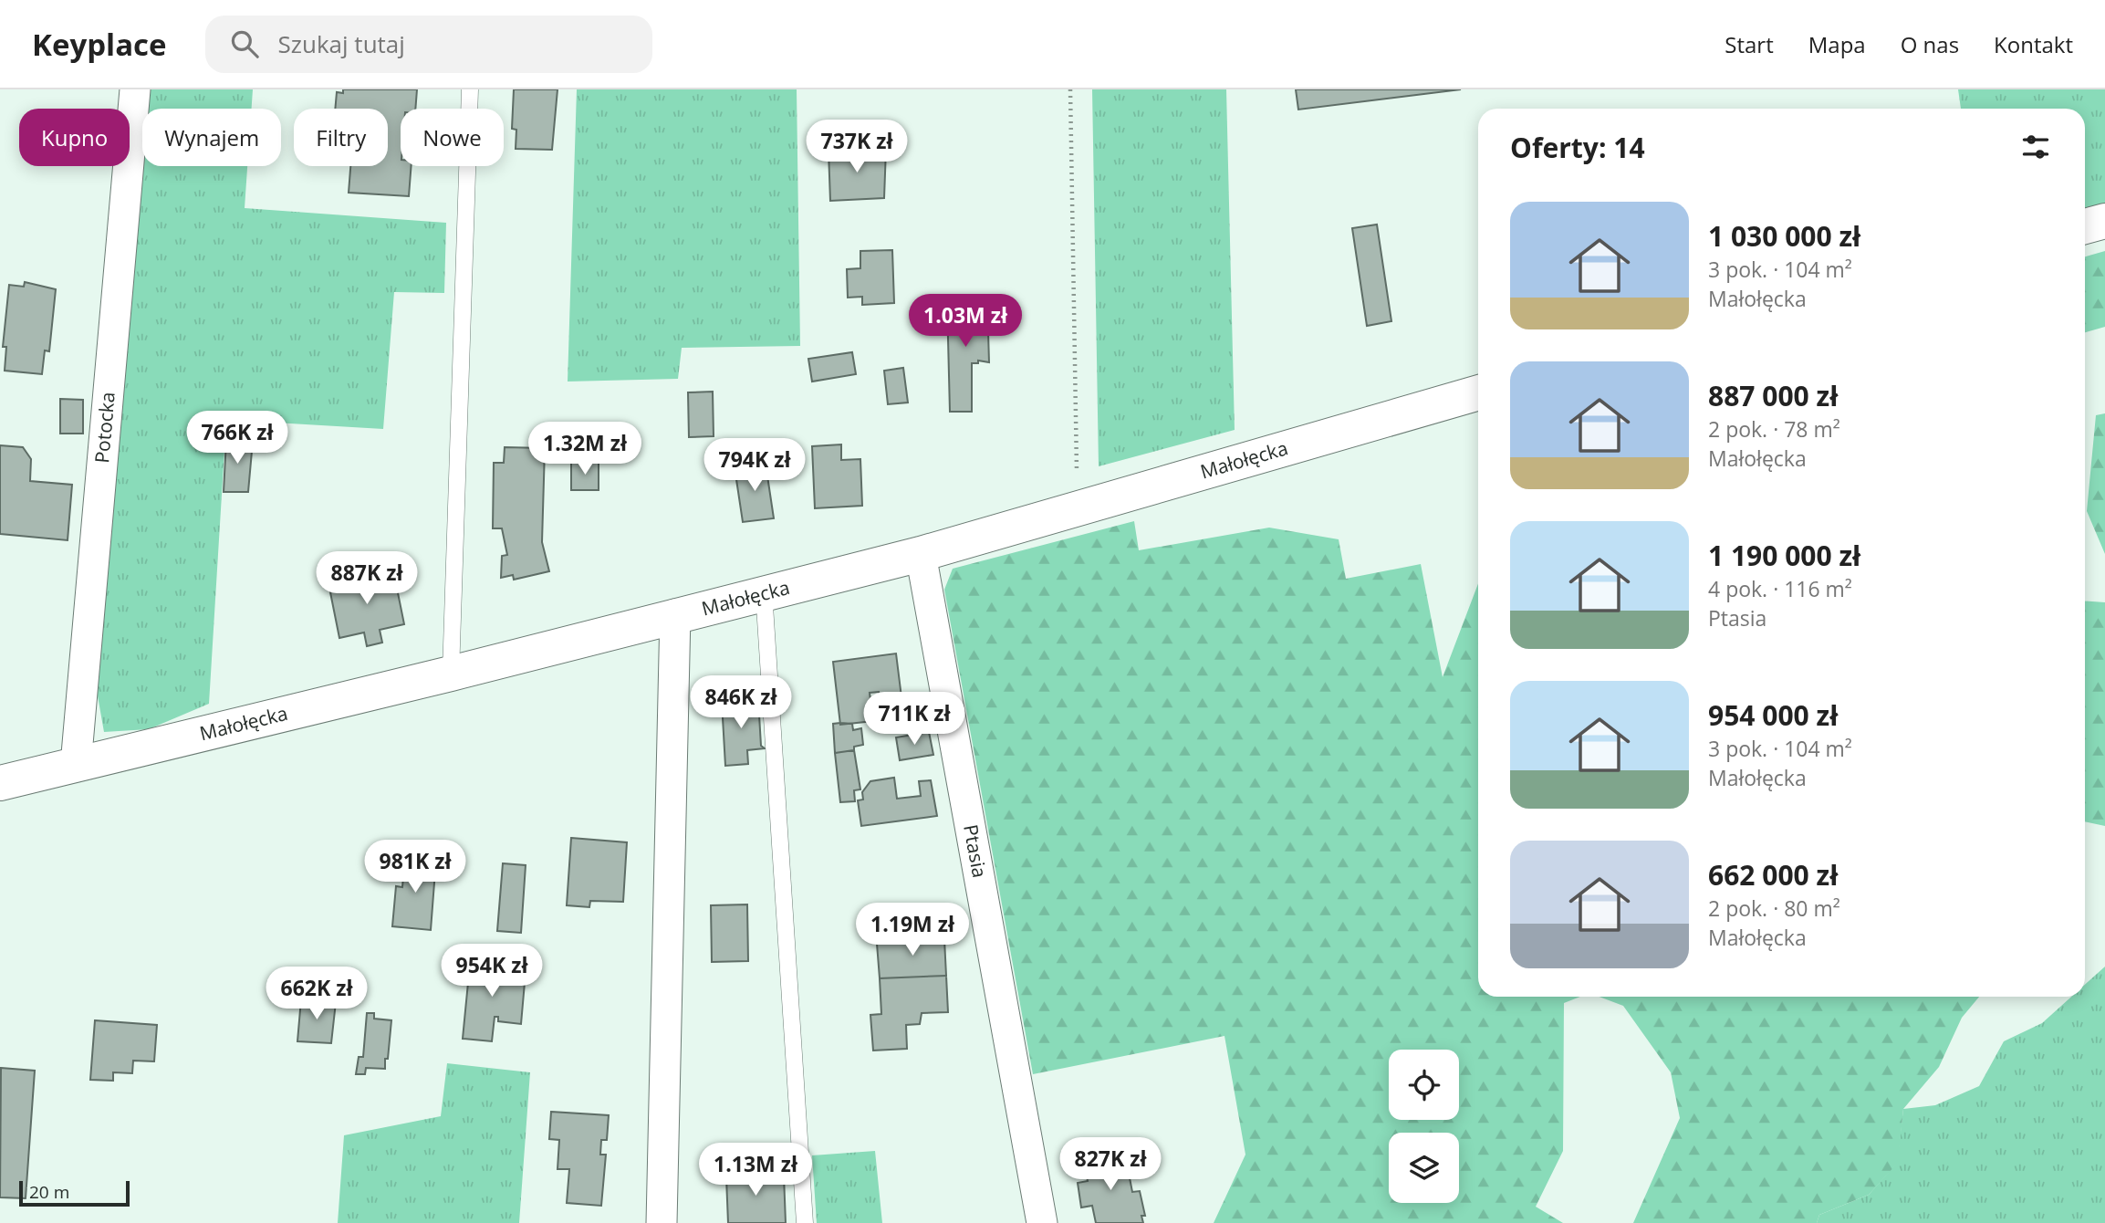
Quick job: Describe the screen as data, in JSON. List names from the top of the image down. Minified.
{"streets":{"street":["Potocka","Małołęcka","Ptasia"]},"crossings":[["Potocka","Małołęcka"],["Małołęcka","Ptasia"]],"scale_bar":"20 m","page":{"header":"Keyplace","search":"Szukaj tutaj","nav":["Start","Mapa","O nas","Kontakt"],"chip":["Kupno","Wynajem","Filtry","Nowe"],"heading":"Oferty: 14","price":["737K zł","1.03M zł","766K zł","1.32M zł","794K zł","887K zł","846K zł","711K zł","981K zł","1.19M zł","954K zł","662K zł","827K zł","1.13M zł"],"list":[{"name":"1 030 000 zł","note":"3 pok. · 104 m² · Małołęcka"},{"name":"887 000 zł","note":"2 pok. · 78 m² · Małołęcka"},{"name":"1 190 000 zł","note":"4 pok. · 116 m² · Ptasia"},{"name":"954 000 zł","note":"3 pok. · 104 m² · Małołęcka"},{"name":"662 000 zł","note":"2 pok. · 80 m² · Małołęcka"}],"scale":"20 m"}}
